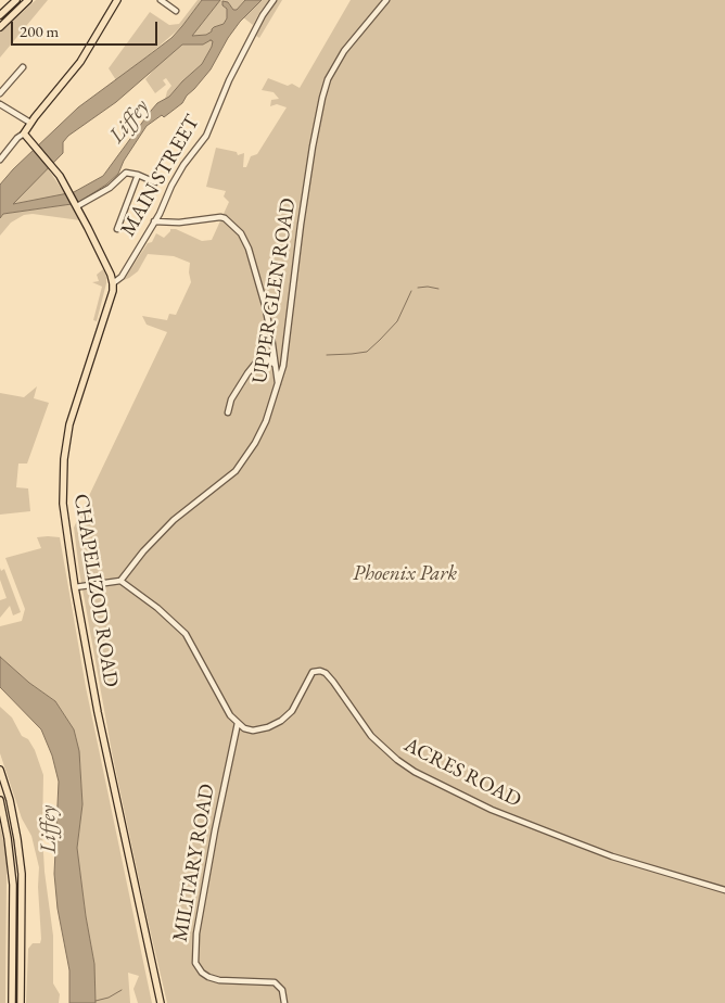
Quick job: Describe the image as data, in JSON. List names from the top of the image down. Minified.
{"streets":{"main road":["CHAPELIZOD ROAD"],"street":["MAIN STREET","UPPER GLEN ROAD","ACRES ROAD","MILITARY ROAD"]},"crossings":[["MAIN STREET","CHAPELIZOD ROAD"],["ACRES ROAD","MILITARY ROAD"]],"water":["Liffey"],"parks":["Phoenix Park"],"scale_bar":"200 m"}
